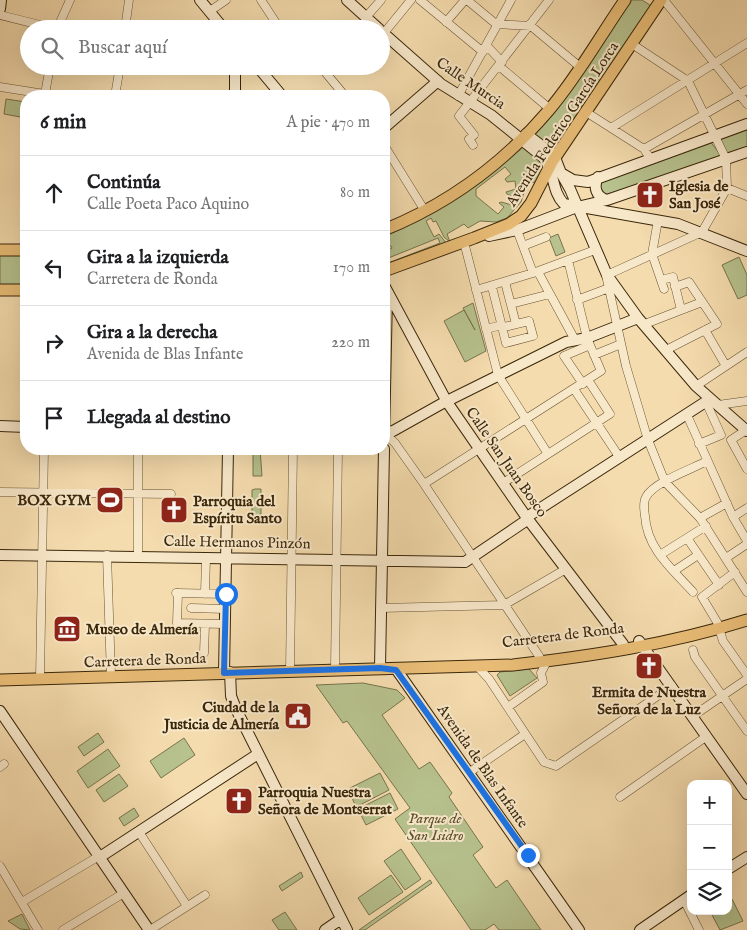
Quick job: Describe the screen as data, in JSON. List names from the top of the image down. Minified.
{"streets":{"main road":["Avenida Federico García Lorca","Carretera de Ronda"],"street":["Calle Murcia","Calle San Juan Bosco","Calle Hermanos Pinzón","Avenida de Blas Infante"]},"crossings":[["Calle Murcia","Avenida Federico García Lorca"],["Calle San Juan Bosco","Carretera de Ronda"],["Carretera de Ronda","Avenida de Blas Infante"]],"parks":["Parque de San Isidro"],"places":{"church":["Iglesia de San José","Parroquia del Espíritu Santo","Ermita de Nuestra Señora de la Luz","Parroquia Nuestra Señora de Montserrat"],"sports":["BOX GYM"],"museum":["Museo de Almería"],"public building":["Ciudad de la Justicia de Almería"]},"page":{"search":"Buscar aquí","heading":["6 min","A pie · 470 m"],"list":[["Continúa","Calle Poeta Paco Aquino","80 m"],["Gira a la izquierda","Carretera de Ronda","170 m"],["Gira a la derecha","Avenida de Blas Infante","220 m"],"Llegada al destino"],"map_buttons":["+","−"]}}
